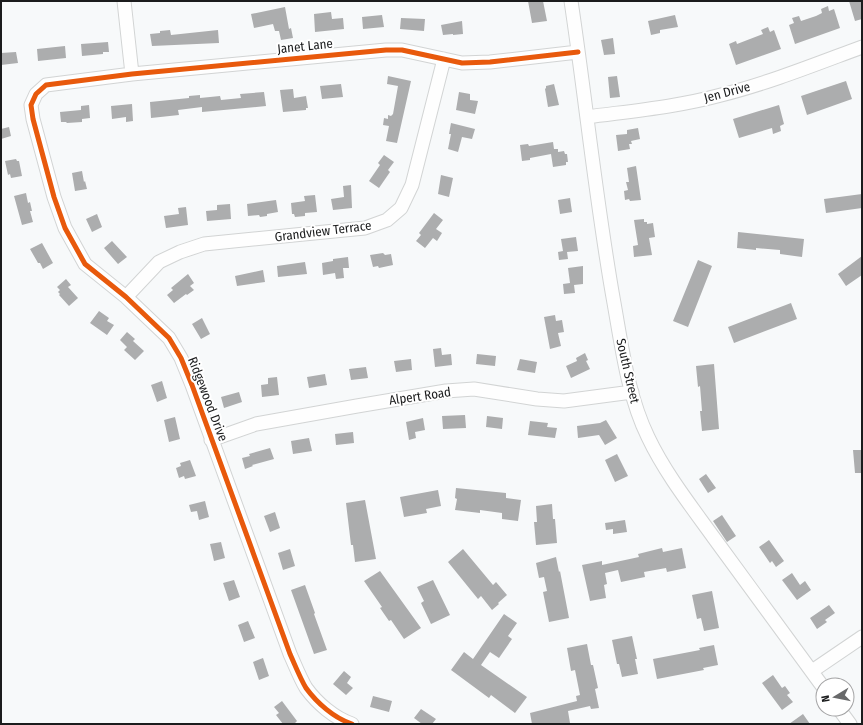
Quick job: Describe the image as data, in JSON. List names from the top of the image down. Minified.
{"streets":{"street":["Janet Lane","Jen Drive","Grandview Terrace","South Street","Alpert Road","Ridgewood Drive"]},"crossings":[["Janet Lane","Grandview Terrace"],["Janet Lane","South Street"],["Janet Lane","Ridgewood Drive"],["Jen Drive","South Street"],["Grandview Terrace","Ridgewood Drive"],["South Street","Alpert Road"],["Alpert Road","Ridgewood Drive"]],"north":"left"}
